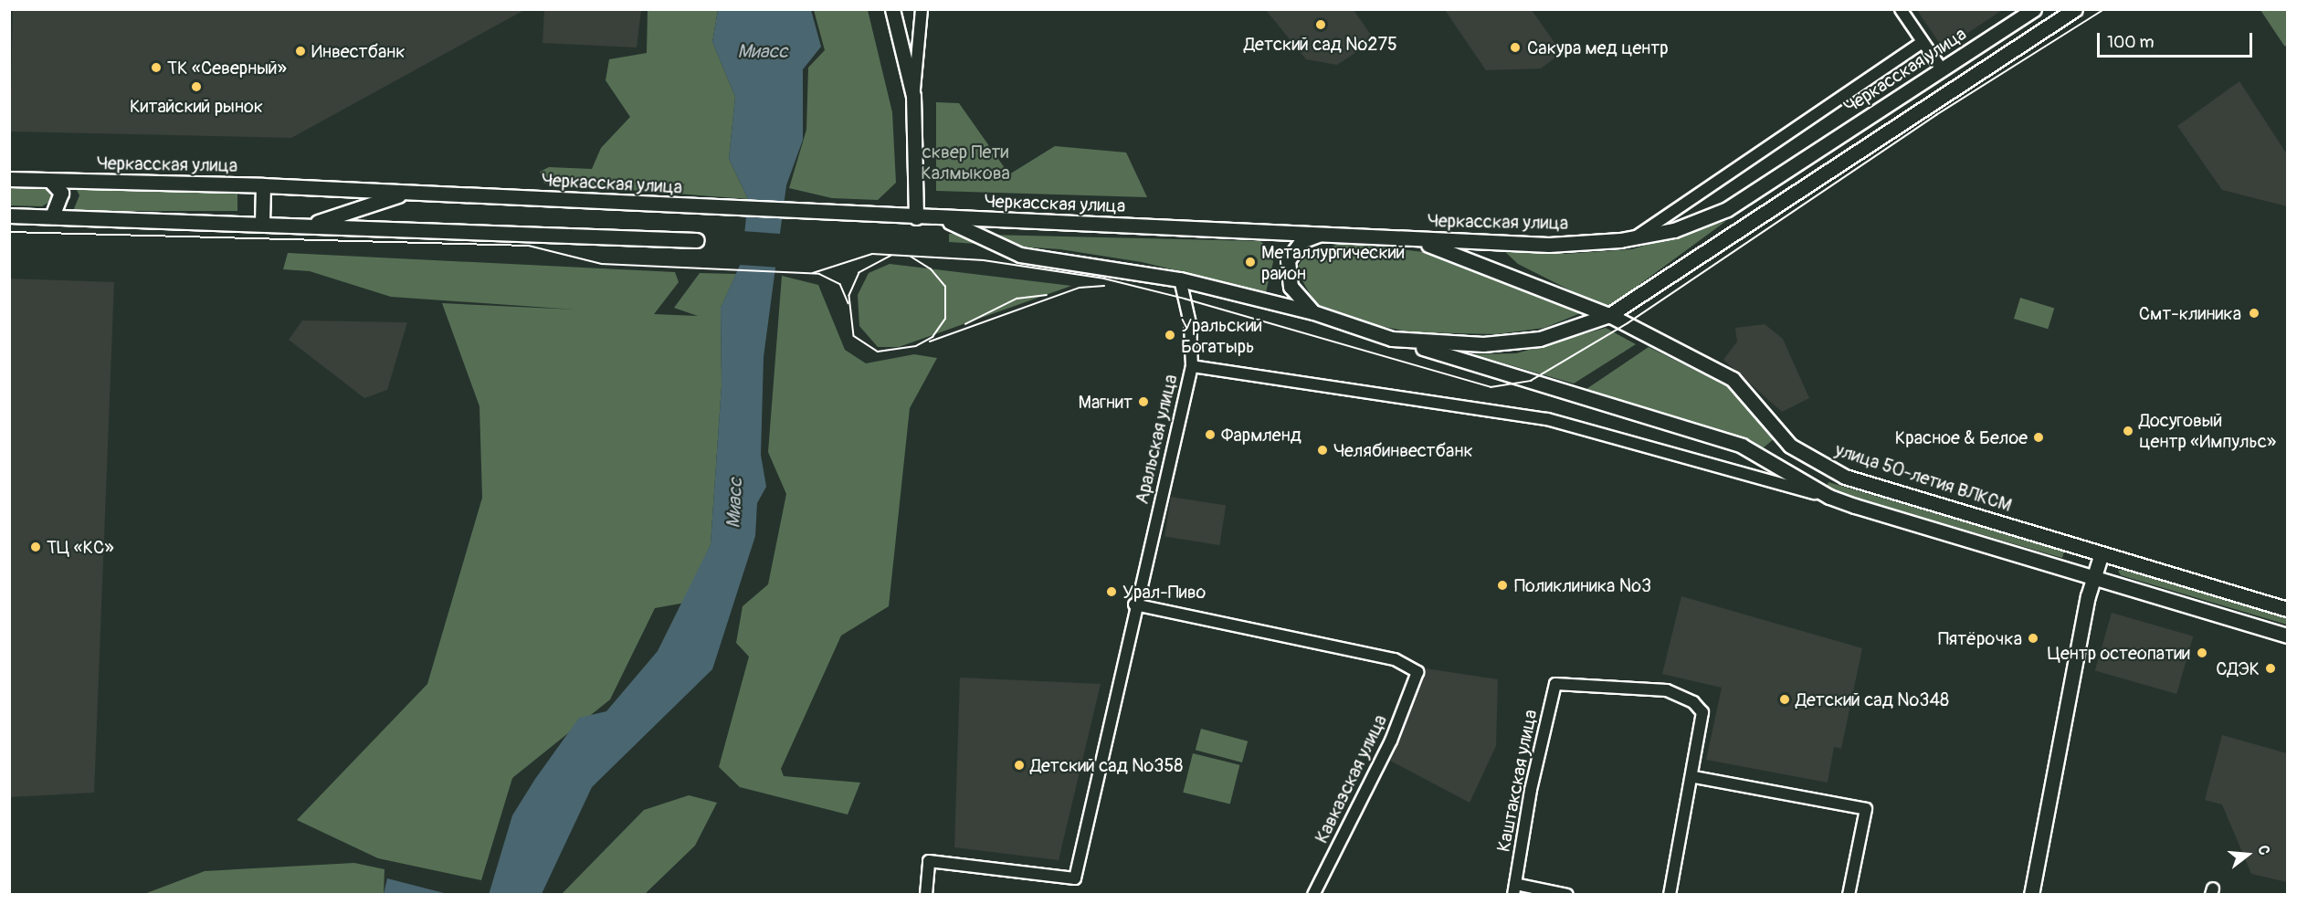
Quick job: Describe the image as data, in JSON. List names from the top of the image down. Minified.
{"streets":{"main road":["Черкасская улица","улица 50-летия ВЛКСМ"],"street":["Аральская улица","Кавказская улица","Каштакская улица"]},"crossings":[["Черкасская улица","улица 50-летия ВЛКСМ"],["Аральская улица","Кавказская улица"]],"water":["Миасс"],"parks":["сквер Пети Калмыкова"],"places":["Детский сад №275","Сакура мед центр","Инвестбанк","ТК «Северный»","Китайский рынок","Металлургический район","Смт-клиника","Уральский Богатырь","Магнит","Досуговый центр «Импульс»","Фармленд","Красное & Белое","Челябинвестбанк","ТЦ «КС»","Поликлиника №3","Урал-Пиво","Пятёрочка","Центр остеопатии","СДЭК","Детский сад №348","Детский сад №358"],"scale_bar":"100 m","north":"right"}
